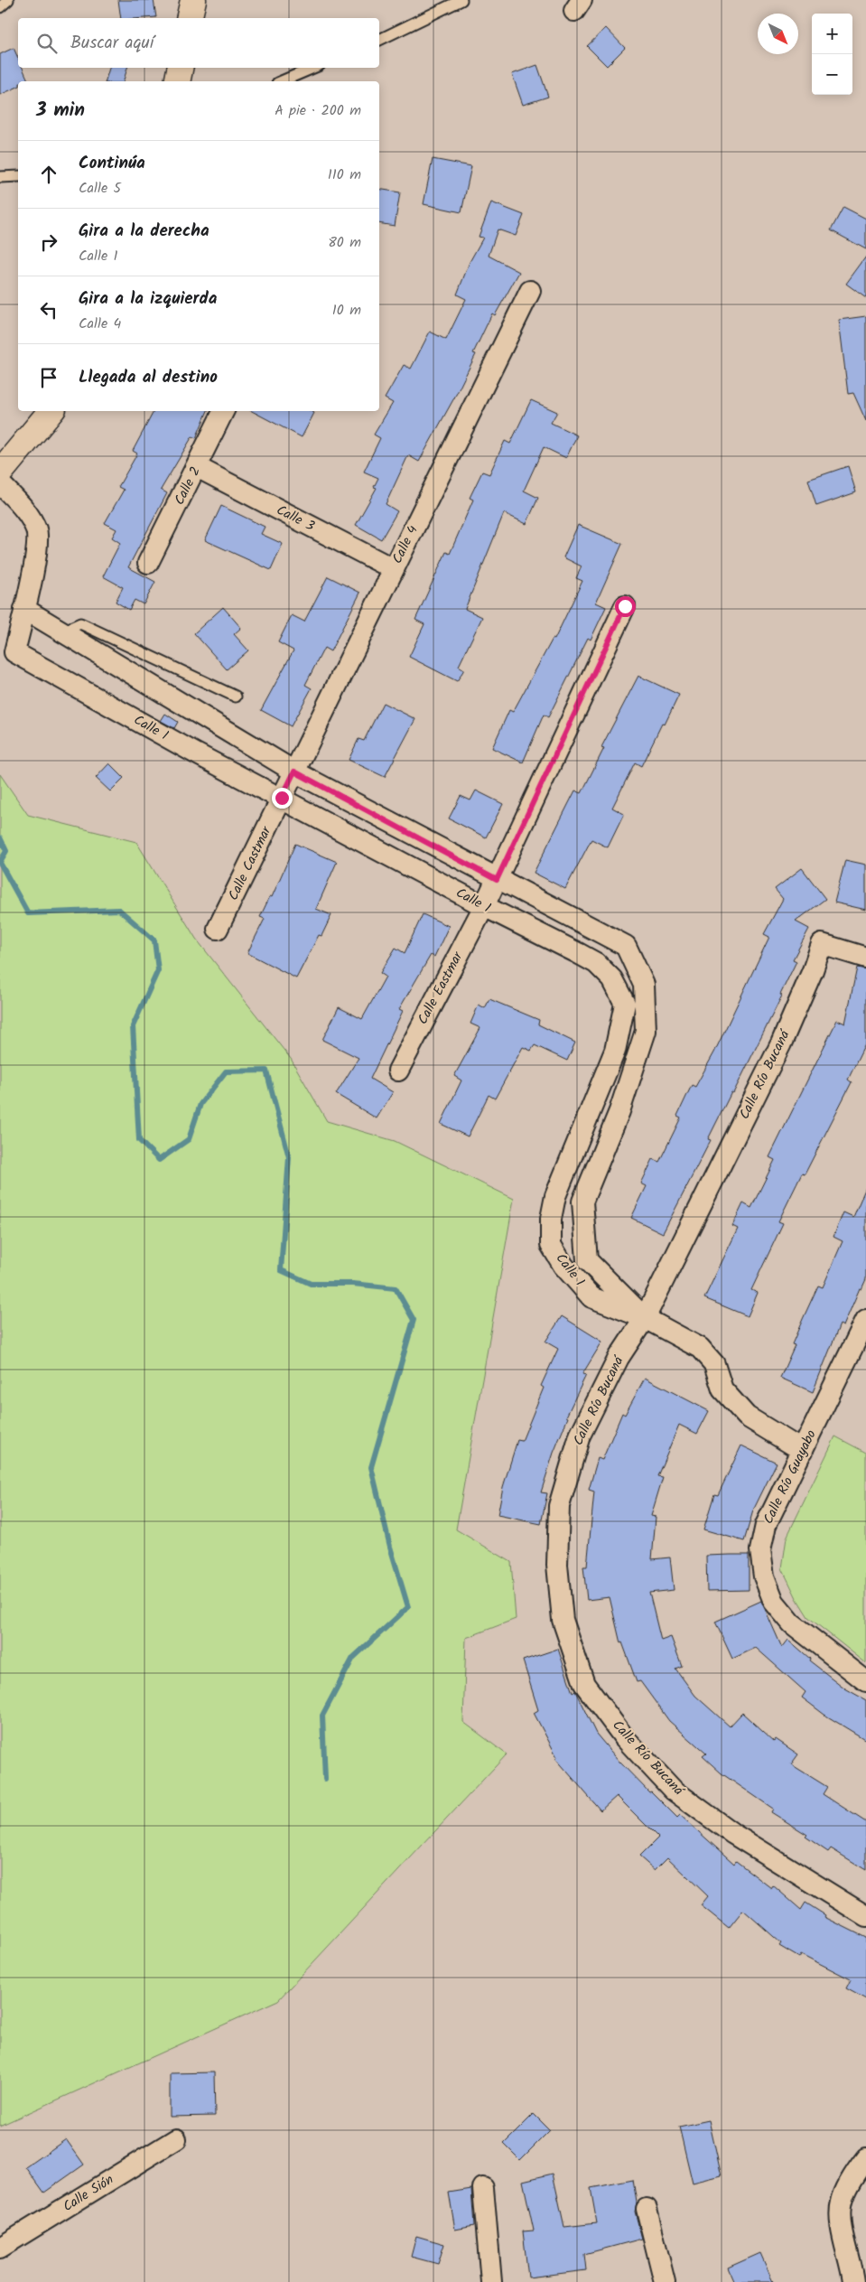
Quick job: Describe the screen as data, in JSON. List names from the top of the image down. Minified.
{"streets":{"street":["Calle 2","Calle 3","Calle 4","Calle 1","Calle Castmar","Calle Eastmar","Calle Río Bucaná","Calle Río Guayabo","Calle Sión"]},"crossings":[["Calle 2","Calle 3"],["Calle 3","Calle 4"],["Calle 4","Calle 1"],["Calle 4","Calle Castmar"],["Calle 1","Calle Castmar"],["Calle 1","Calle Eastmar"],["Calle 1","Calle Río Bucaná"],["Calle 1","Calle Río Guayabo"]],"north":"bottom right","page":{"map_buttons":["+","−"],"search":"Buscar aquí","heading":["3 min","A pie · 200 m"],"list":[["Continúa","Calle 5","110 m"],["Gira a la derecha","Calle 1","80 m"],["Gira a la izquierda","Calle 4","10 m"],"Llegada al destino"]}}
